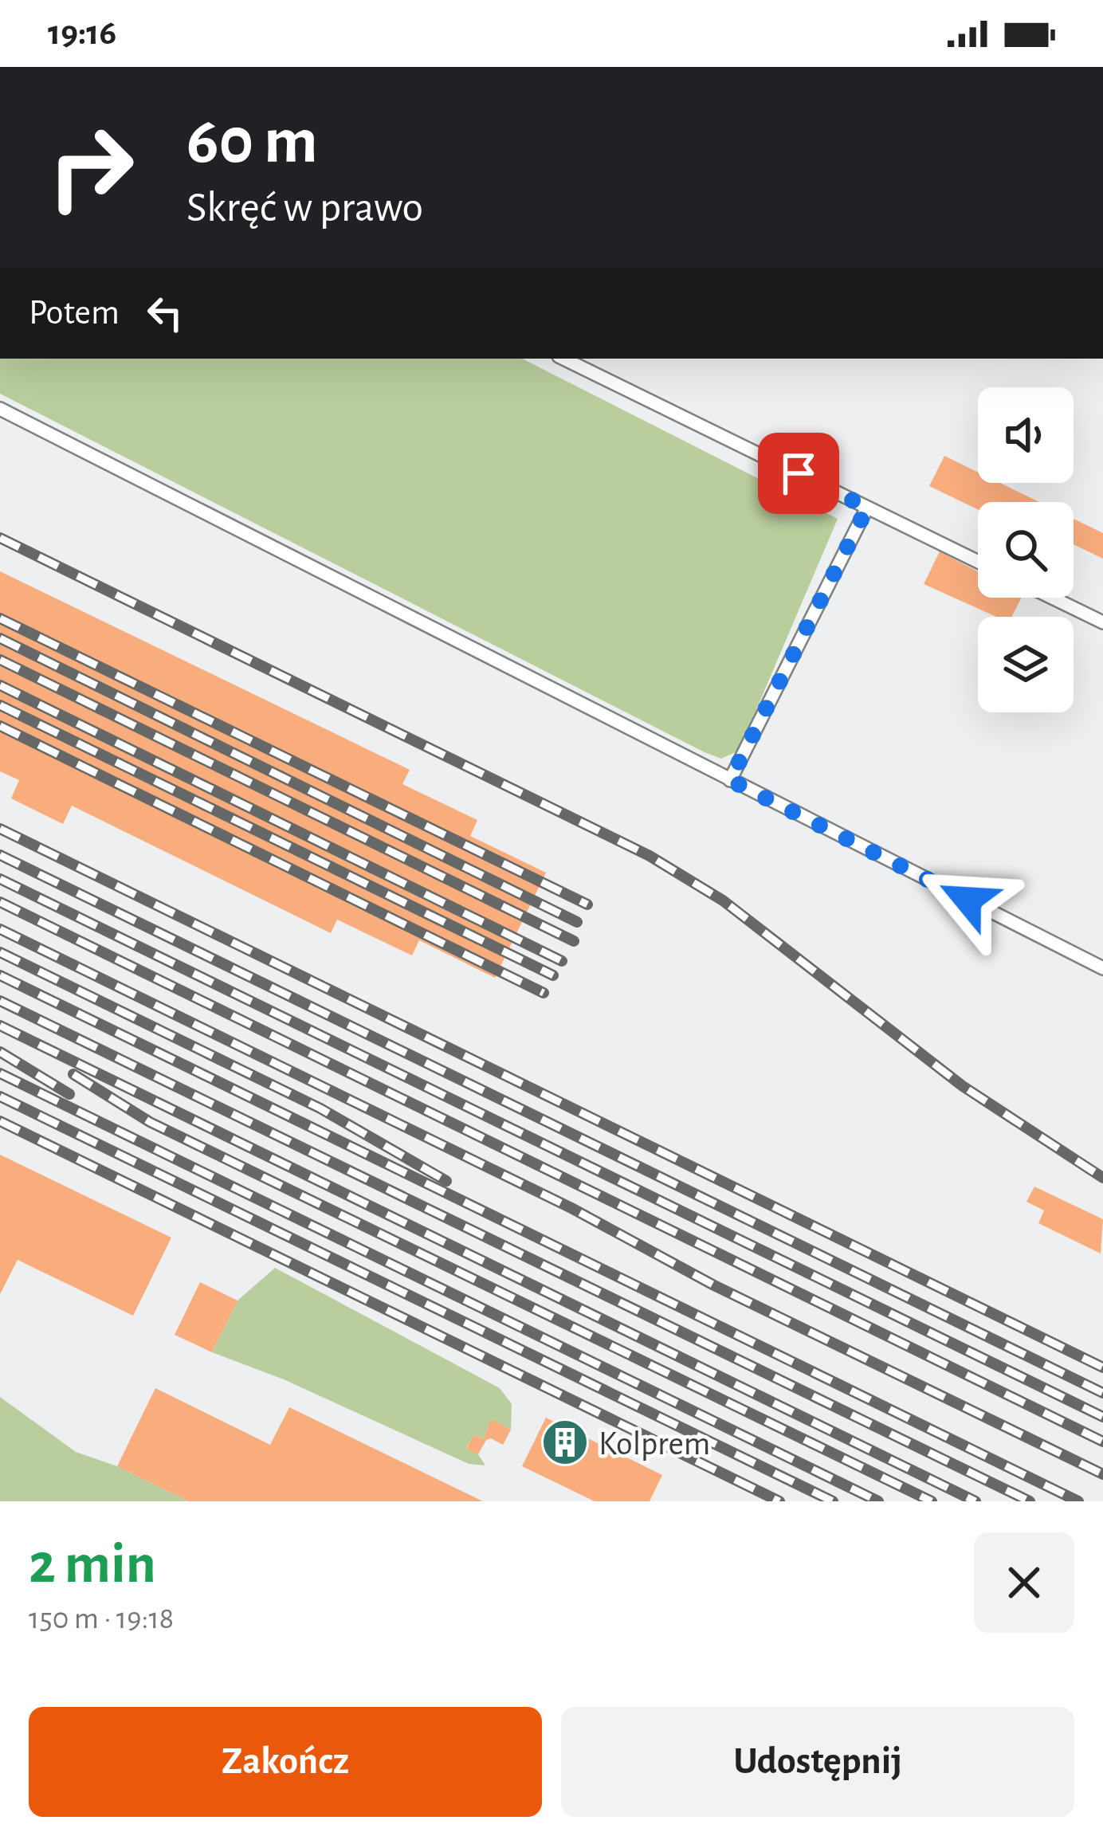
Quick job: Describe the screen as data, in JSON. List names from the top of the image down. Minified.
{"places":{"building":["Kolprem"]},"page":{"status":"19:16","turn":["60 m","Skręć w prawo"],"then":"Potem","heading":["2 min","150 m · 19:18"],"buttons":["Zakończ","Udostępnij"]}}
